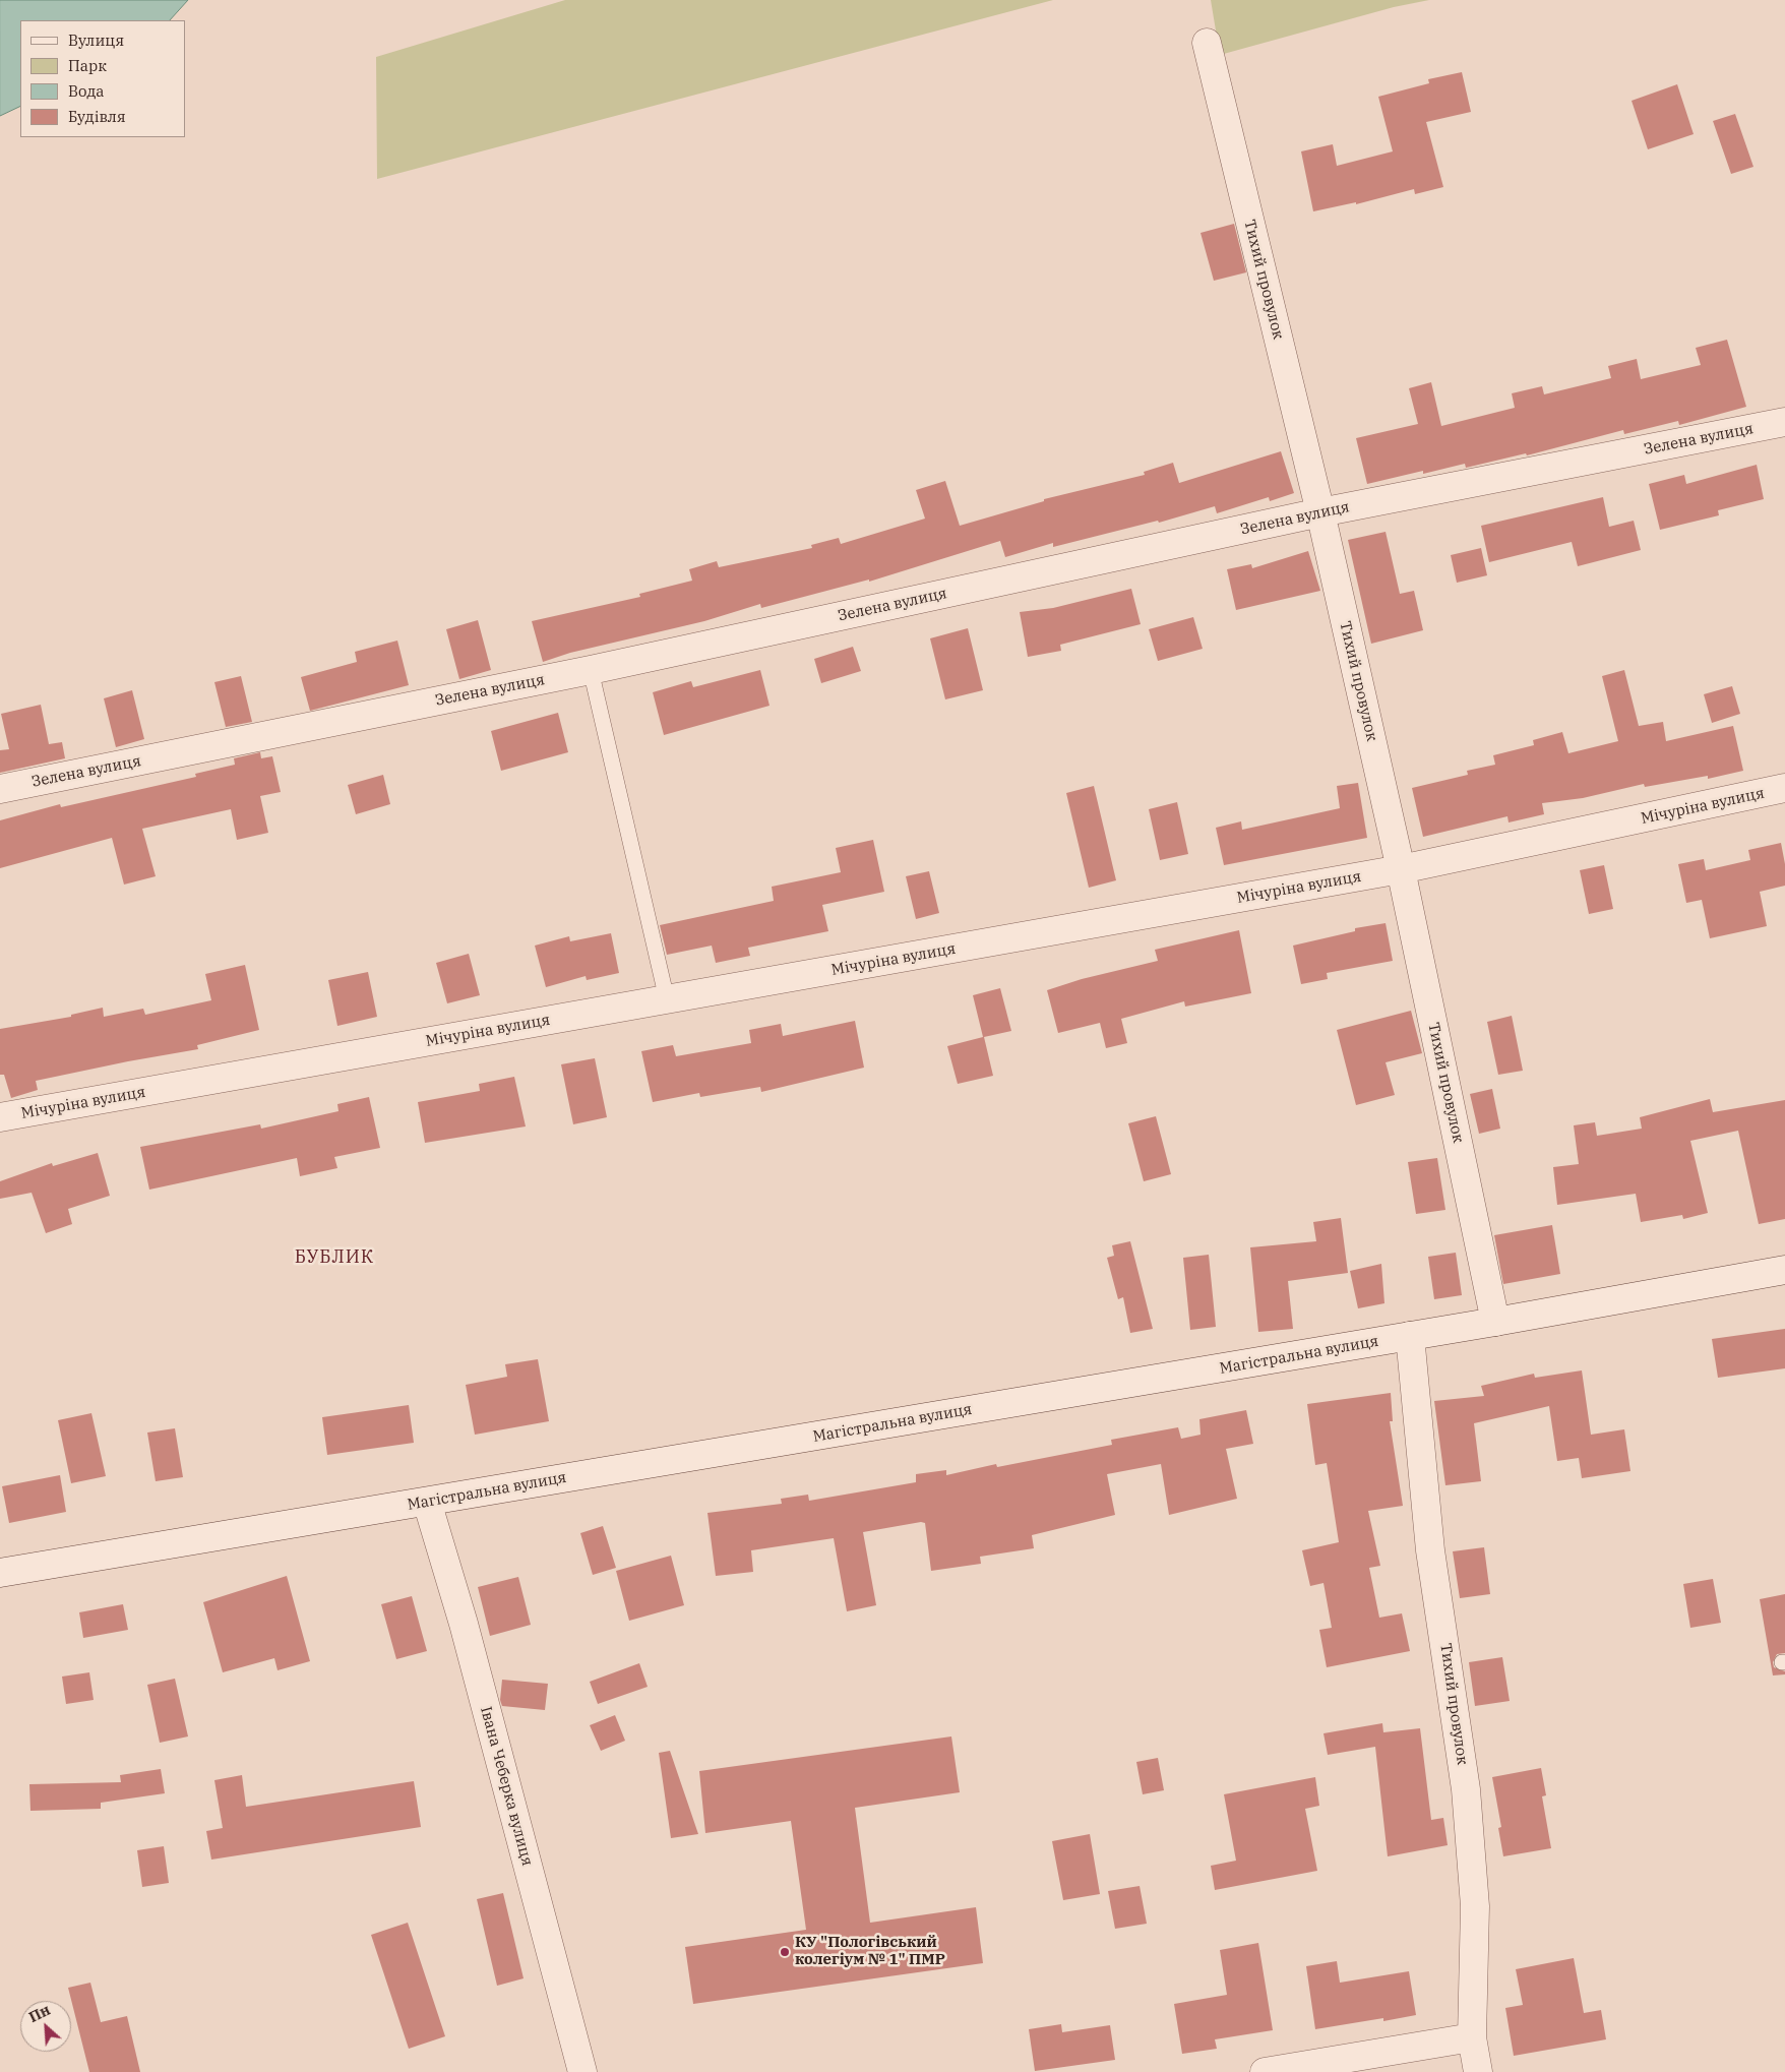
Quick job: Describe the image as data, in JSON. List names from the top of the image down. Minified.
{"streets":{"street":["Тихий провулок","Зелена вулиця","Мічуріна вулиця","Магістральна вулиця","Івана Чеберка вулиця"]},"crossings":[["Тихий провулок","Зелена вулиця"],["Тихий провулок","Мічуріна вулиця"],["Тихий провулок","Магістральна вулиця"],["Магістральна вулиця","Івана Чеберка вулиця"]],"districts":["БУБЛИК"],"places":["КУ \"Пологівський колегіум № 1\" ПМР"],"legend":["Вулиця","Парк","Вода","Будівля"],"north":"top left"}
